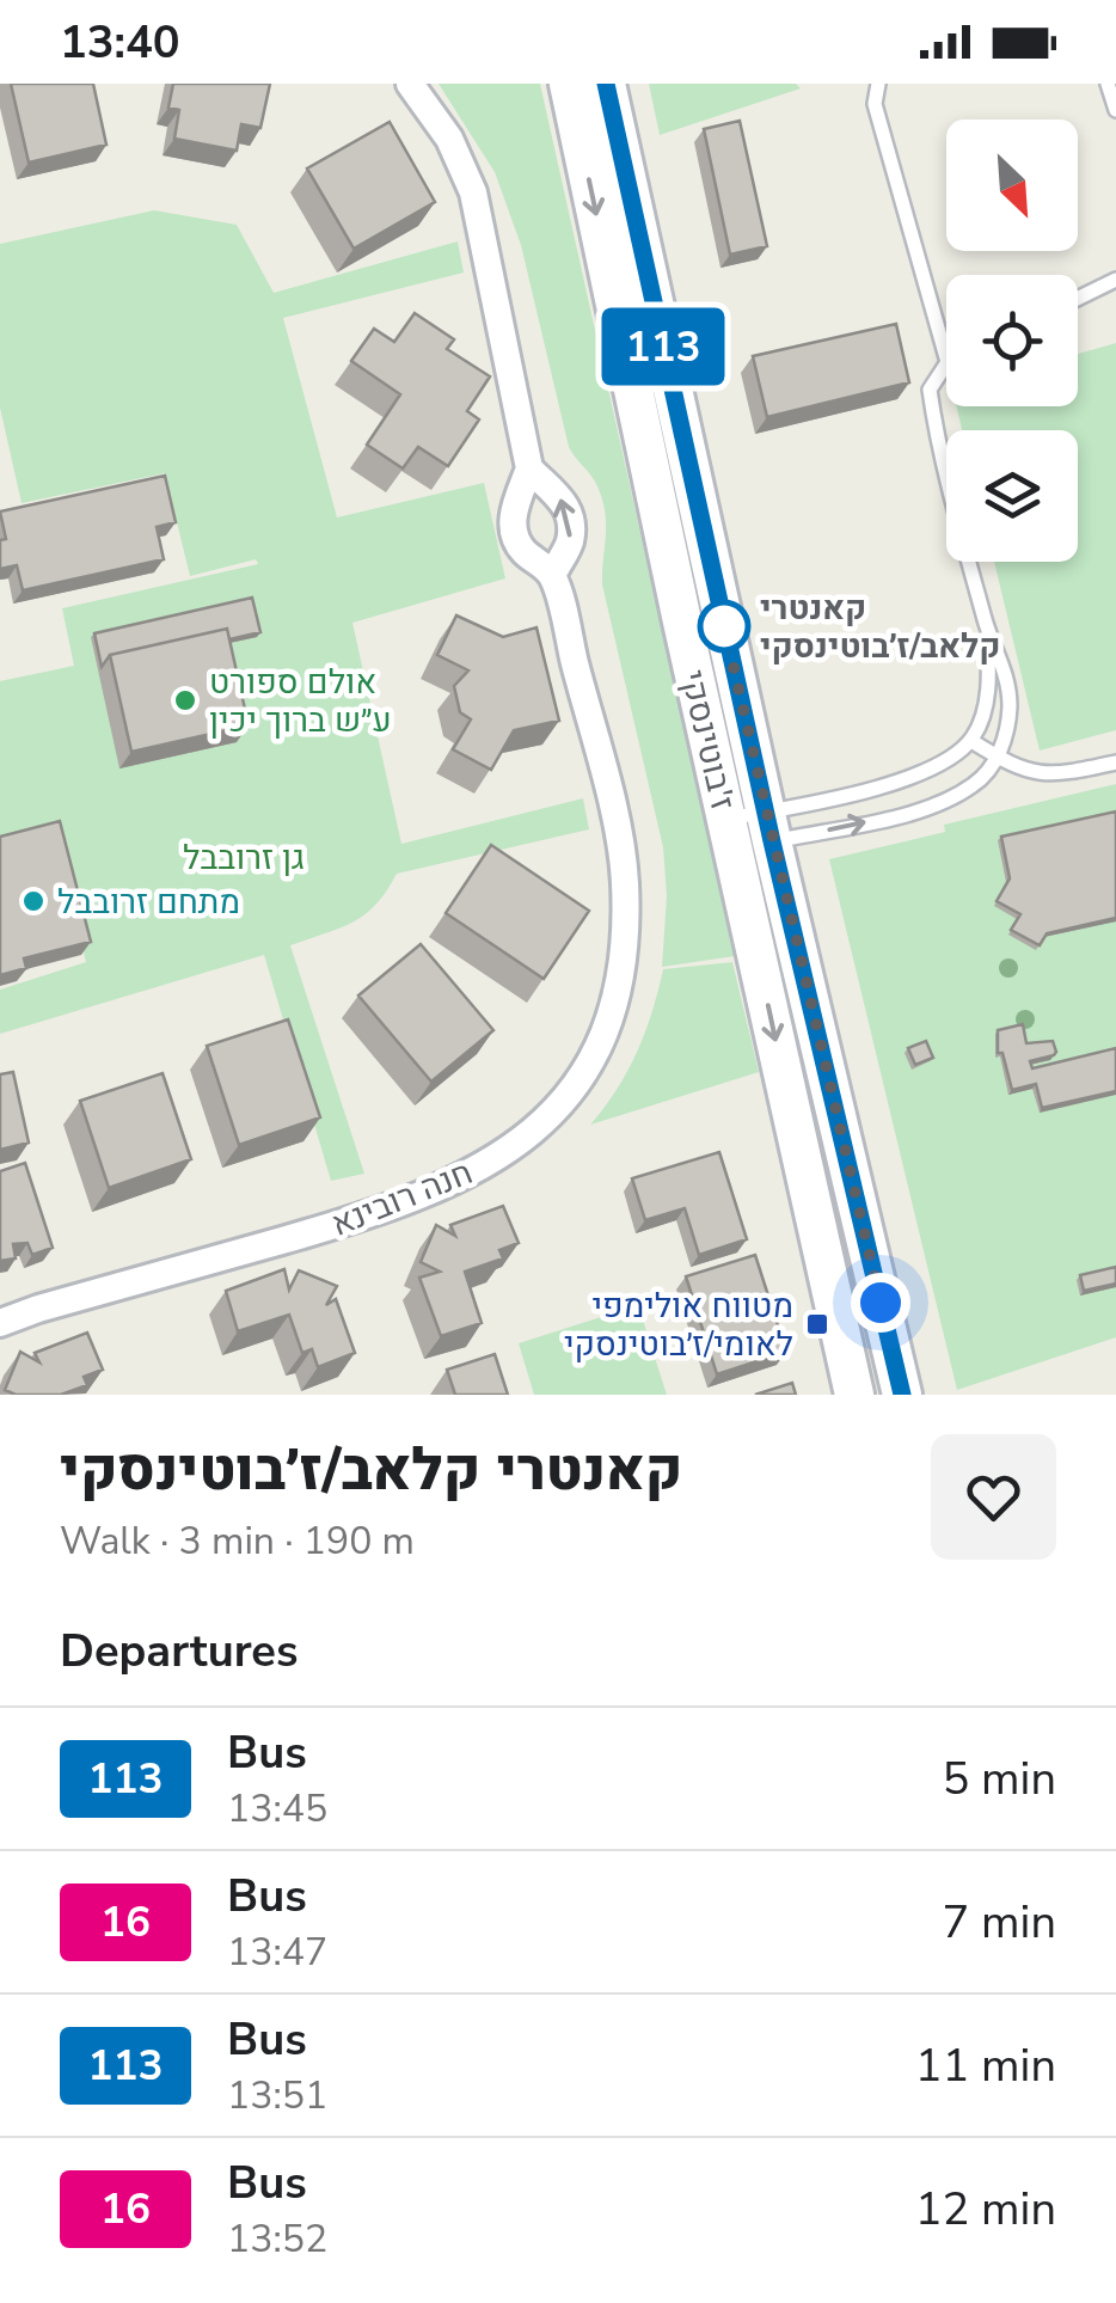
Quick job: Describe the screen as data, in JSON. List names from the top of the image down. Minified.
{"streets":{"main road":["ז'בוטינסקי"],"street":["חנה רובינא"]},"parks":["גן זרובבל"],"places":{"other":["קאנטרי קלאב/ז׳בוטינסקי","אולם ספורט ע״ש ברוך יכין","מתחם זרובבל"],"transit":["מטווח אולימפי לאומי/ז׳בוטינסקי"]},"lines":["bus line 113"],"north":"bottom right","page":{"status":"13:40","on_map":"113","heading":[["קאנטרי קלאב/ז׳בוטינסקי","Walk · 3 min · 190 m"],"Departures"],"list":[{"mark":"113","name":"Bus","note":"13:45","value":"5 min"},{"mark":"16","name":"Bus","note":"13:47","value":"7 min"},{"mark":"113","name":"Bus","note":"13:51","value":"11 min"},{"mark":"16","name":"Bus","note":"13:52","value":"12 min"}]}}
